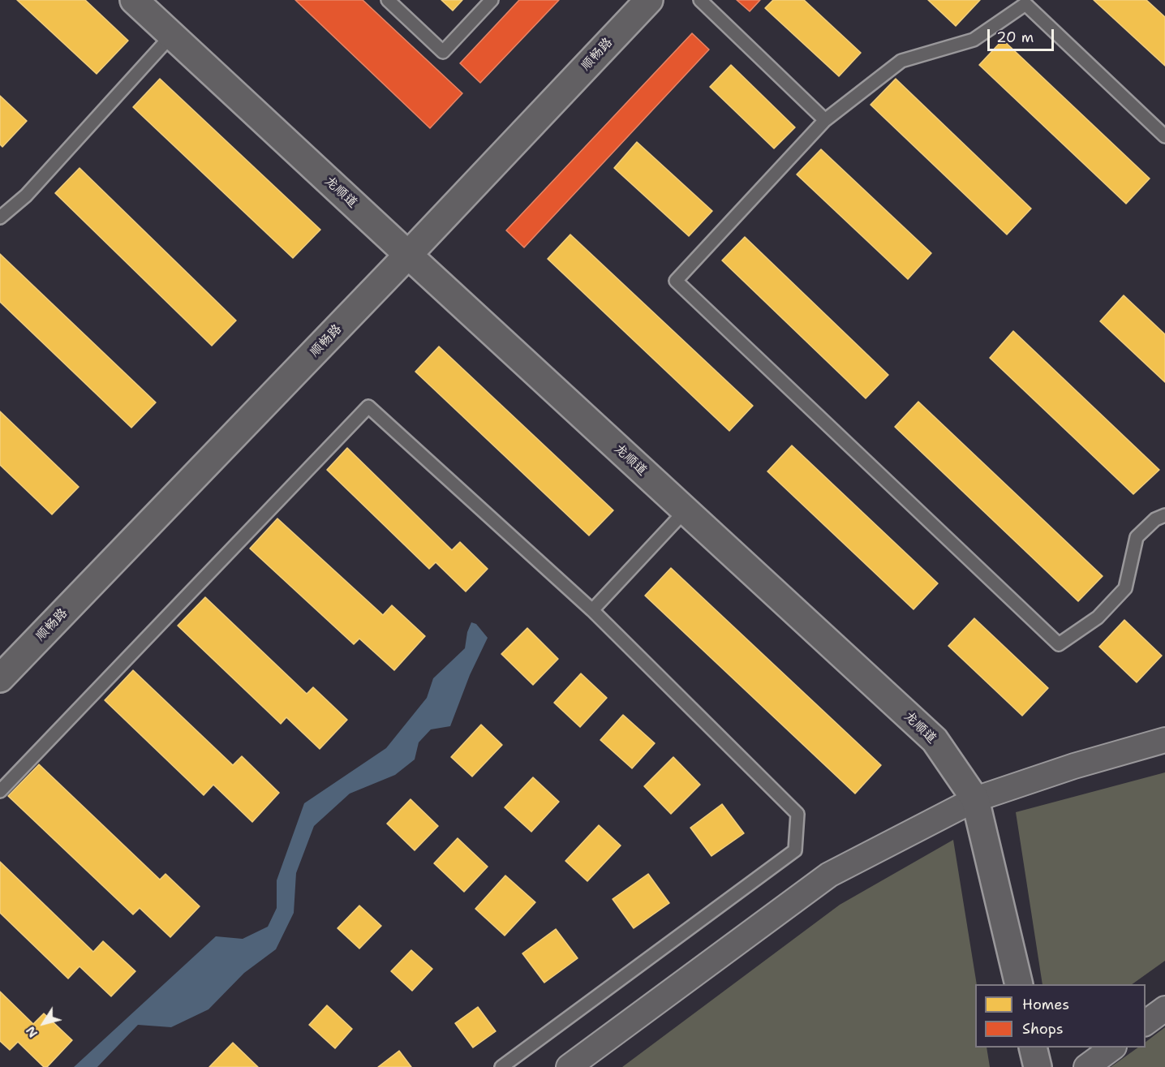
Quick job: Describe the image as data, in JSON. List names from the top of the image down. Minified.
{"streets":{"street":["顺畅路","龙顺道"]},"crossings":[["顺畅路","龙顺道"]],"legend":["Homes","Shops"],"scale_bar":"20 m","north":"bottom left"}
